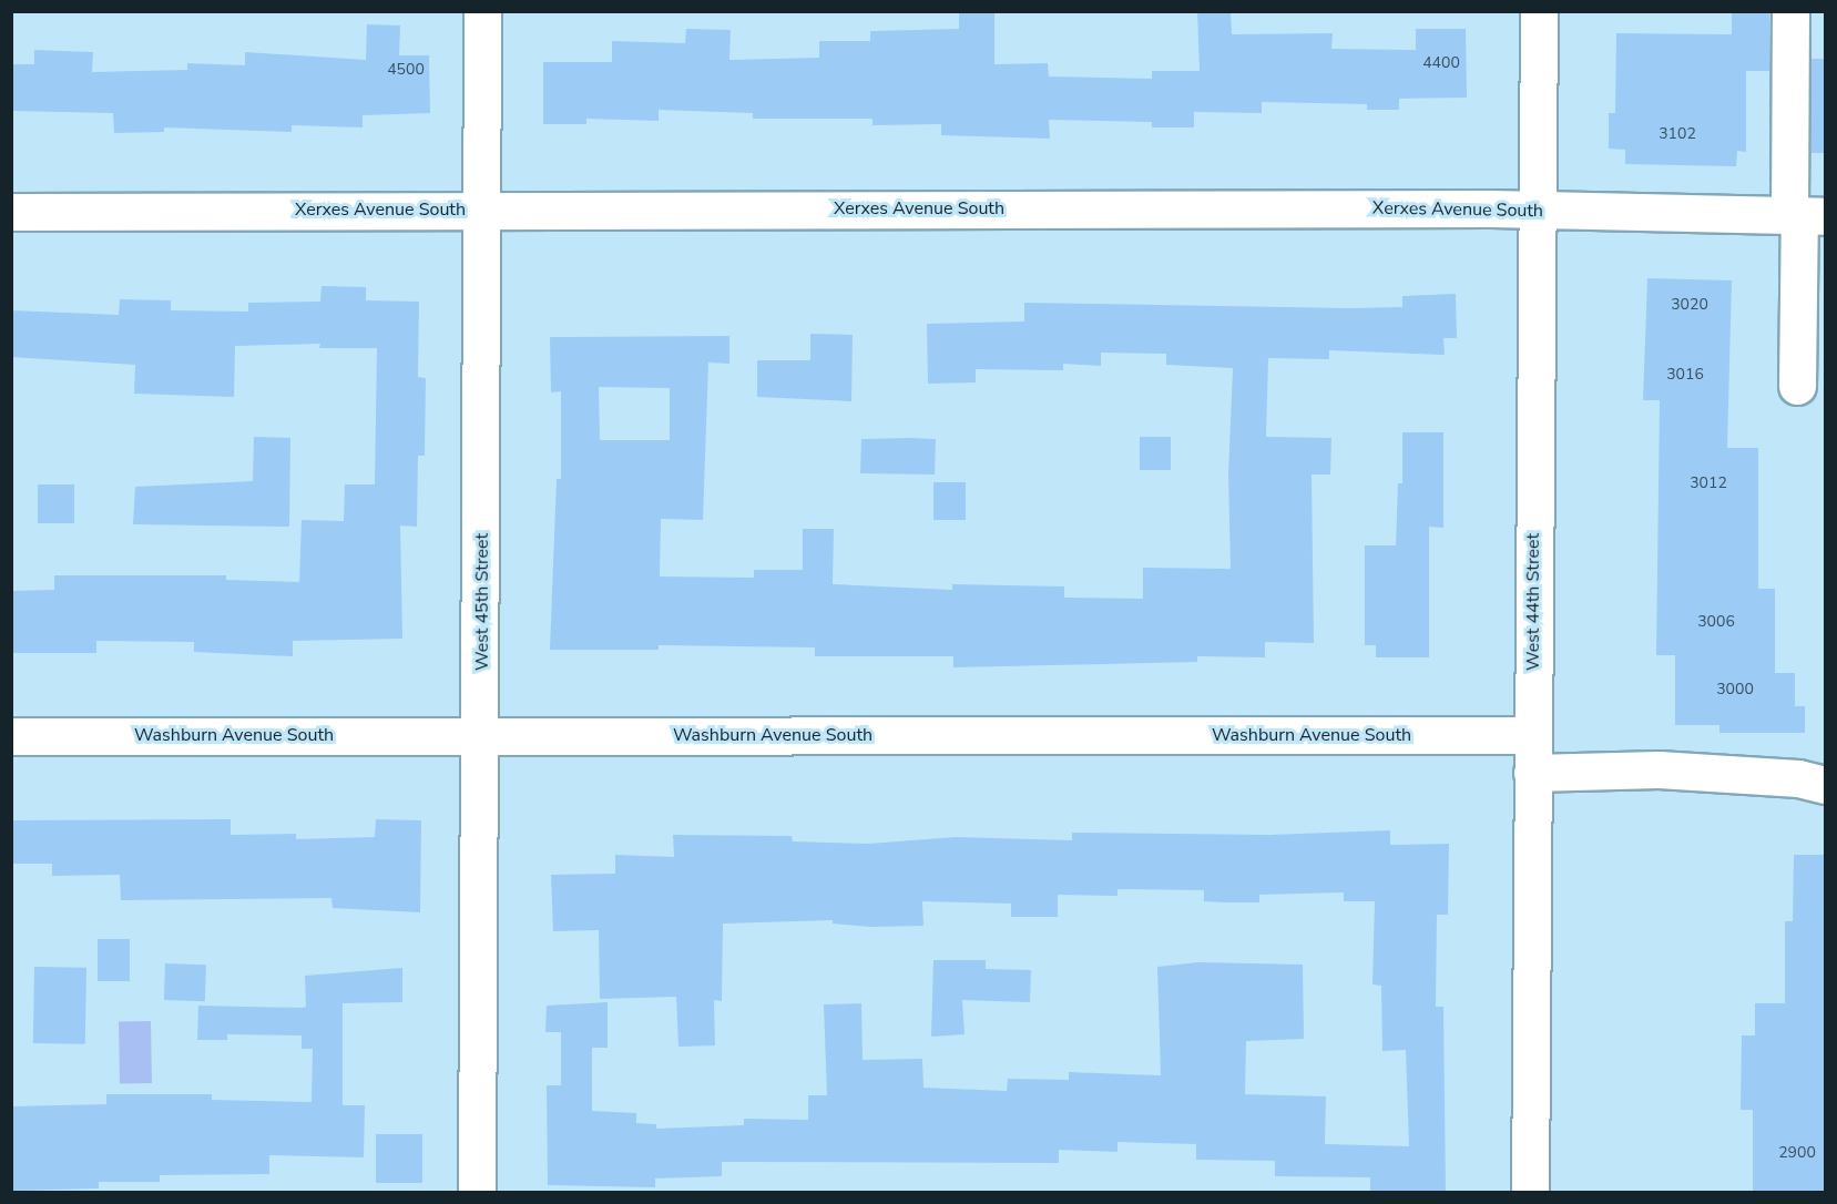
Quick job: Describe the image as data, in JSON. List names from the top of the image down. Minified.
{"streets":{"street":["Xerxes Avenue South","West 45th Street","West 44th Street","Washburn Avenue South"]},"crossings":[["Xerxes Avenue South","West 45th Street"],["Xerxes Avenue South","West 44th Street"],["West 45th Street","Washburn Avenue South"],["West 44th Street","Washburn Avenue South"]],"house_numbers":["4400","4500","3102","3020","3016","3012","3006","3000","2900"]}
